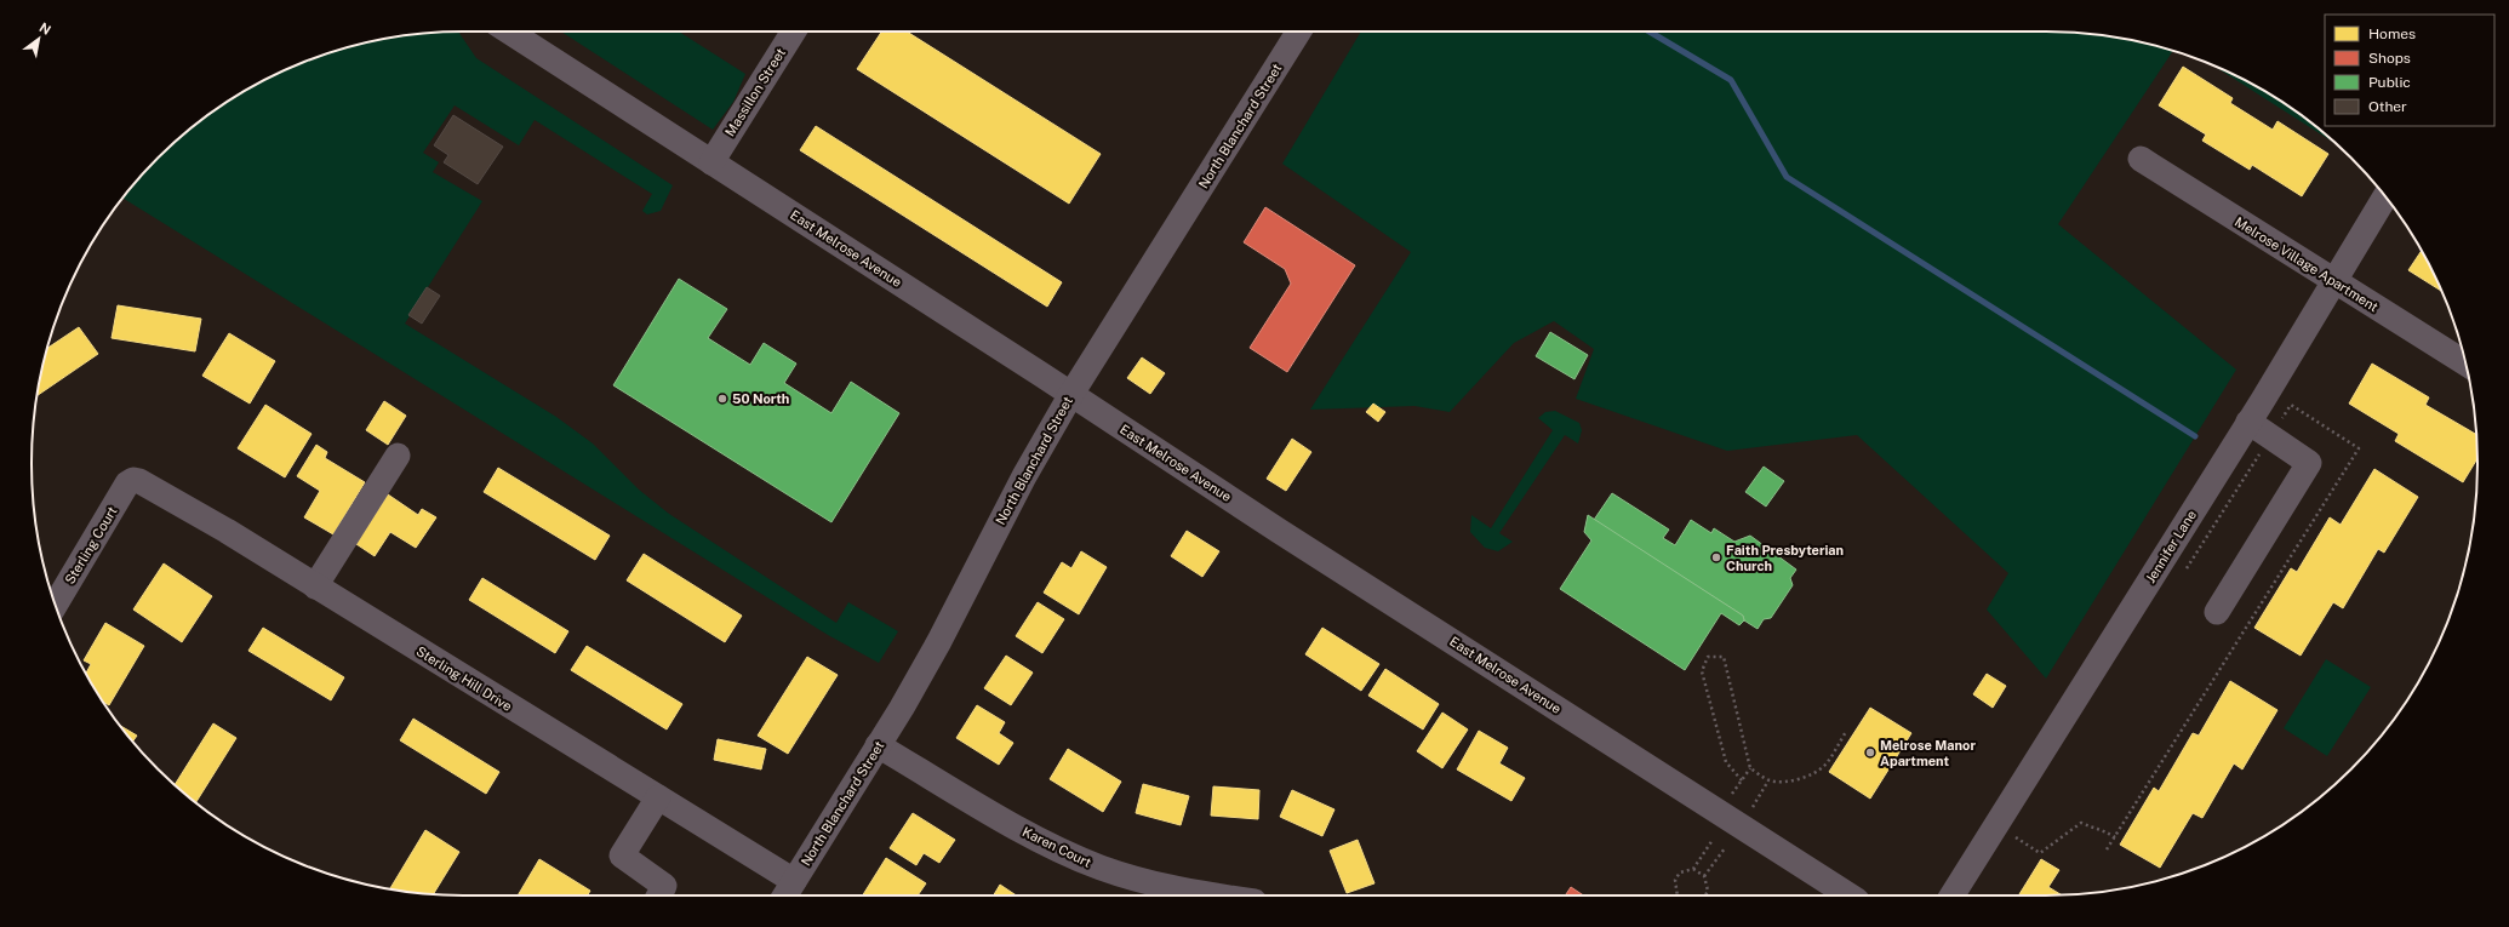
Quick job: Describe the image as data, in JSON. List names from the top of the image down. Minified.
{"streets":{"street":["Massillon Street","North Blanchard Street","East Melrose Avenue","Melrose Village Apartment","Sterling Court","Jennifer Lane","Sterling Hill Drive","Karen Court"]},"crossings":[["Massillon Street","East Melrose Avenue"],["North Blanchard Street","East Melrose Avenue"],["North Blanchard Street","Sterling Hill Drive"],["North Blanchard Street","Karen Court"],["Melrose Village Apartment","Jennifer Lane"],["Sterling Court","Sterling Hill Drive"]],"places":["50 North","Faith Presbyterian Church","Melrose Manor Apartment"],"legend":["Homes","Shops","Public","Other"],"north":"top right"}
